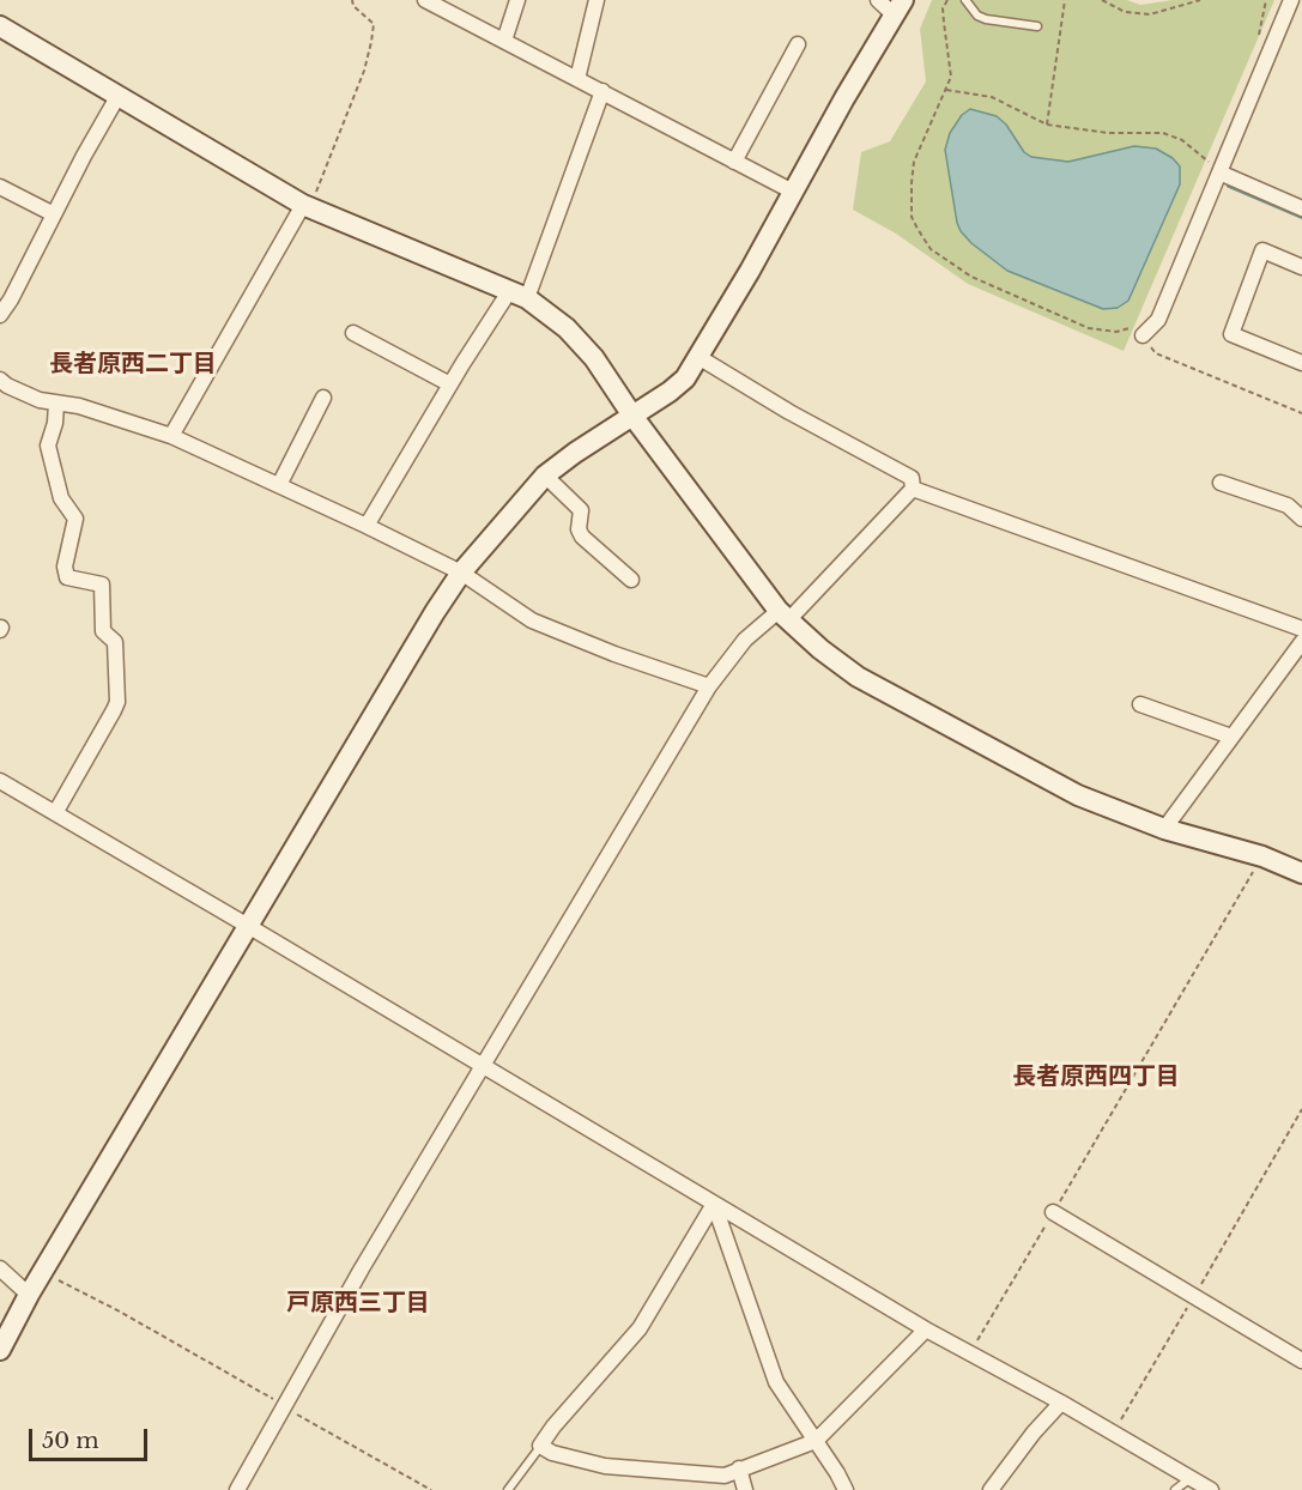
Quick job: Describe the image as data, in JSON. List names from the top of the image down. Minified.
{"districts":["長者原西二丁目","長者原西四丁目","戸原西三丁目"],"scale_bar":"50 m"}
